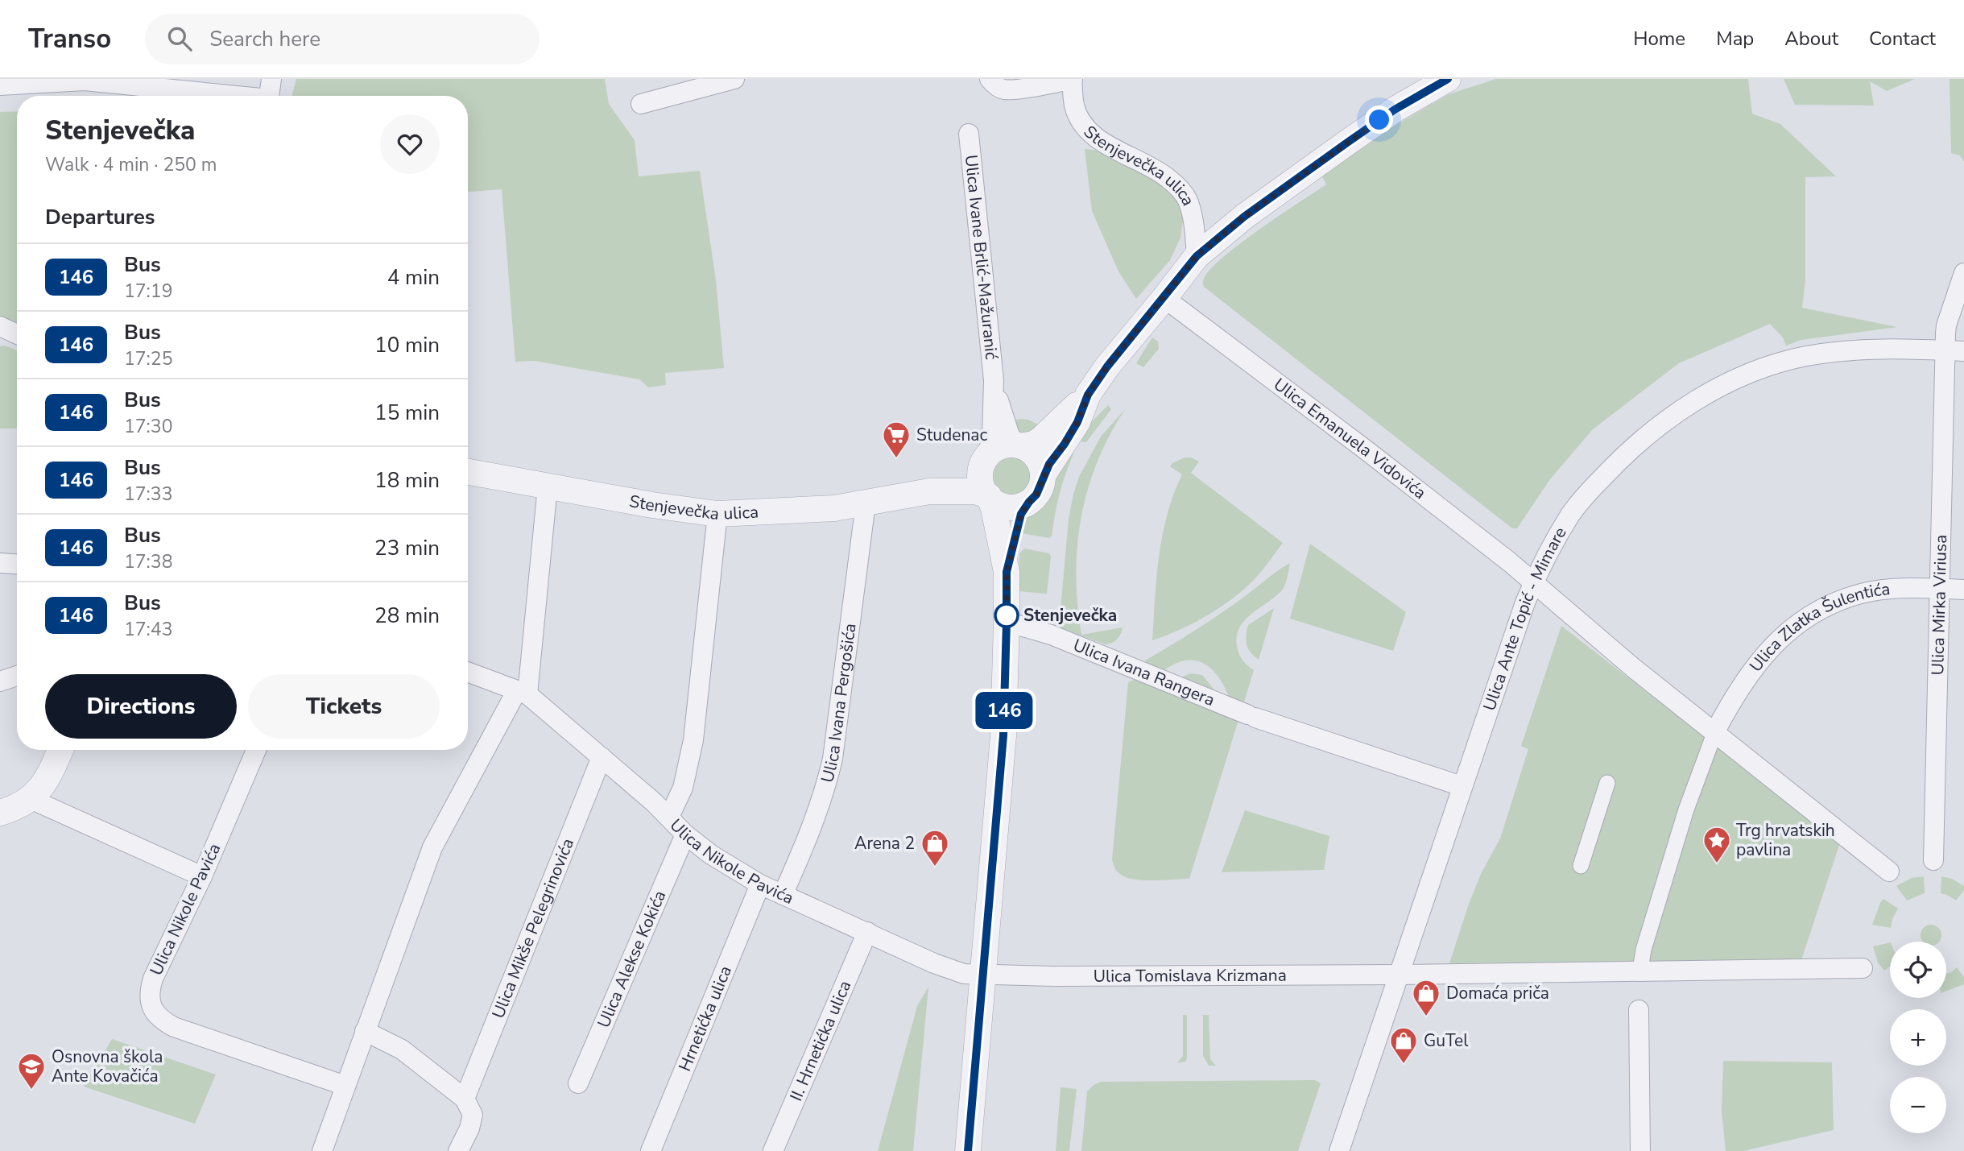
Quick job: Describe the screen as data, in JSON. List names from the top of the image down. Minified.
{"streets":{"street":["Stenjevečka ulica","Ulica Ivane Brlić-Mažuranić","Ulica Emanuela Vidovića","Ulica Mirka Viriusa","Ulica Ante Topić - Mimare","Ulica Zlatka Šulentića","Ulica Ivana Rangera","Ulica Ivana Pergošića","Ulica Nikole Pavića","Ulica Mikše Pelegrinovića","Ulica Alekse Kokića","Ulica Tomislava Krizmana","Hrnetićka ulica","II. Hrnetićka ulica"]},"crossings":[["Stenjevečka ulica","Ulica Ivane Brlić-Mažuranić"],["Stenjevečka ulica","Ulica Ivana Pergošića"],["Ulica Emanuela Vidovića","Ulica Ante Topić - Mimare"],["Ulica Mirka Viriusa","Ulica Ante Topić - Mimare"],["Ulica Mirka Viriusa","Ulica Zlatka Šulentića"],["Ulica Ante Topić - Mimare","Ulica Ivana Rangera"],["Ulica Ante Topić - Mimare","Ulica Tomislava Krizmana"],["Ulica Ivana Pergošića","Ulica Nikole Pavića"],["Ulica Nikole Pavića","Ulica Mikše Pelegrinovića"],["Ulica Nikole Pavića","Ulica Alekse Kokića"],["Ulica Nikole Pavića","Ulica Tomislava Krizmana"],["Ulica Nikole Pavića","Hrnetićka ulica"],["Ulica Nikole Pavića","II. Hrnetićka ulica"]],"places":{"supermarket":["Studenac"],"other":["Stenjevečka"],"place":["Trg hrvatskih pavlina"],"shop":["Arena 2","Domaća priča","GuTel"],"school or university":["Osnovna škola Ante Kovačića"]},"lines":["bus line 146"],"page":{"header":"Transo","search":"Search here","nav":["Home","Map","About","Contact"],"on_map":"146","heading":[["Stenjevečka","Walk · 4 min · 250 m"],"Departures"],"list":[{"mark":"146","name":"Bus","note":"17:19","value":"4 min"},{"mark":"146","name":"Bus","note":"17:25","value":"10 min"},{"mark":"146","name":"Bus","note":"17:30","value":"15 min"},{"mark":"146","name":"Bus","note":"17:33","value":"18 min"},{"mark":"146","name":"Bus","note":"17:38","value":"23 min"},{"mark":"146","name":"Bus","note":"17:43","value":"28 min"}],"buttons":["Directions","Tickets"],"map_buttons":["+","−"]}}
